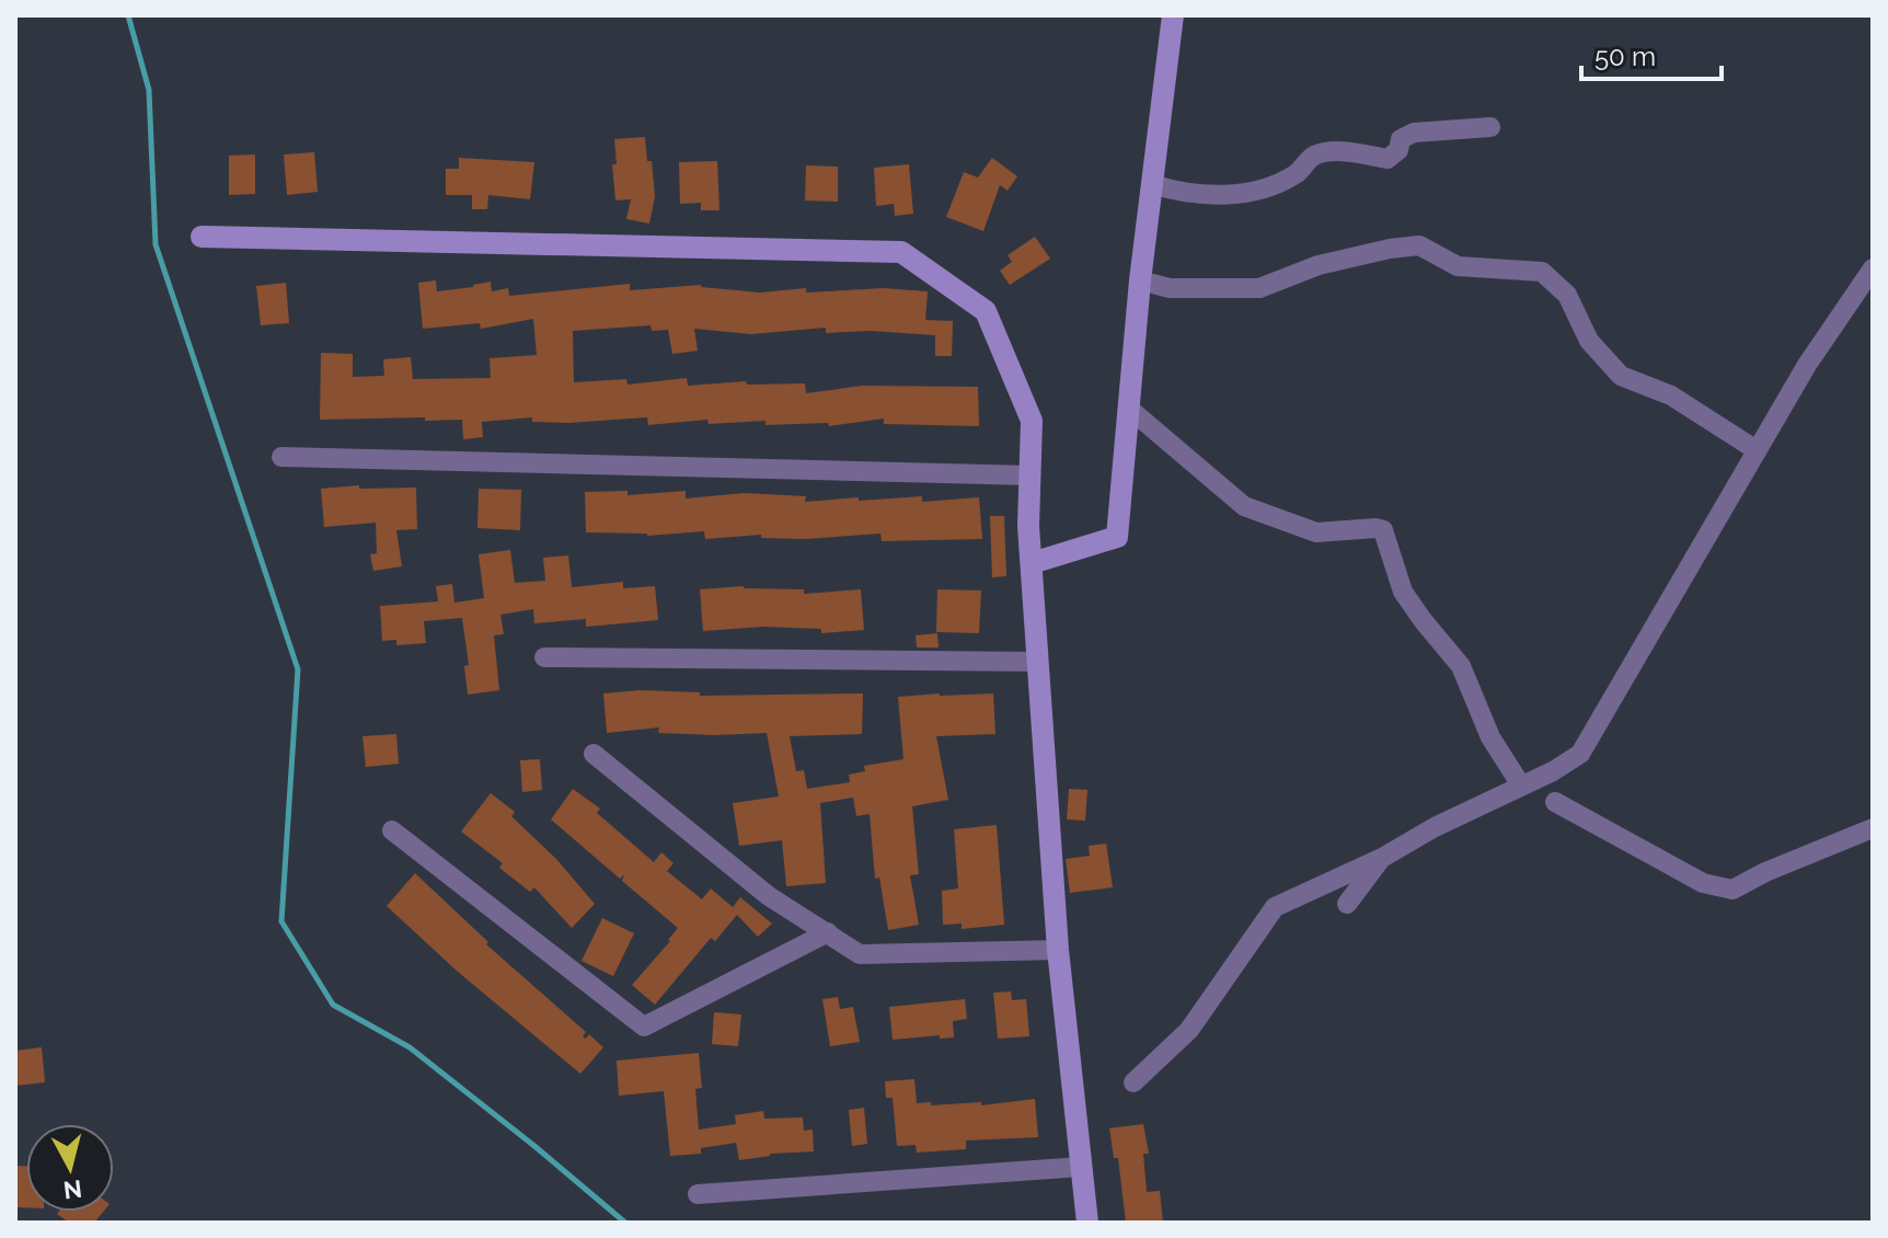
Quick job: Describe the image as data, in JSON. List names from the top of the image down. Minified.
{"scale_bar":"50 m","north":"bottom"}
